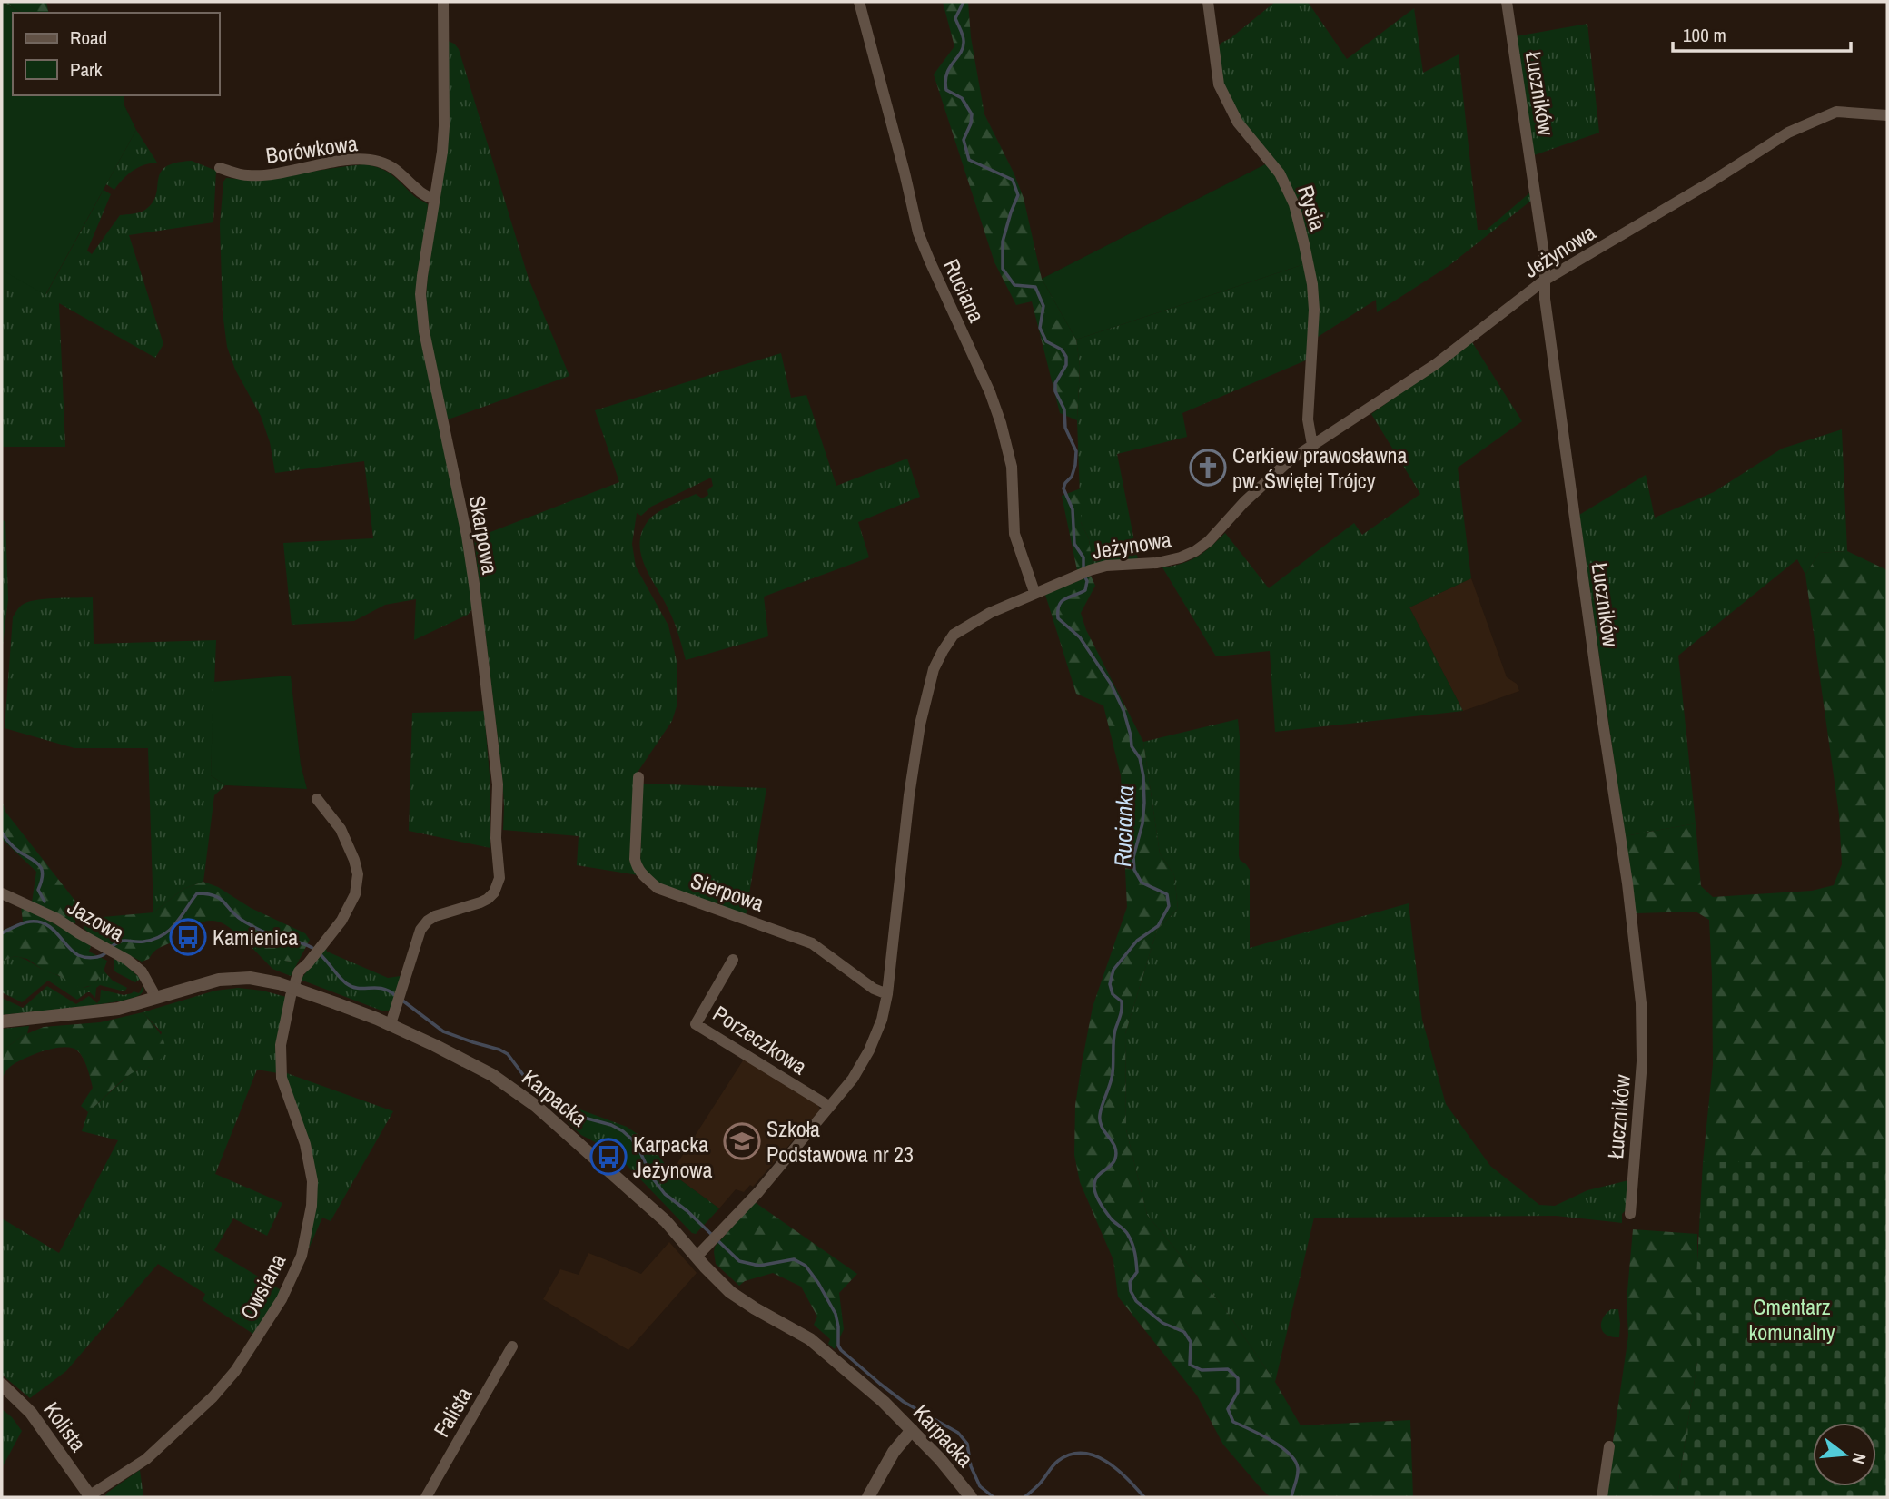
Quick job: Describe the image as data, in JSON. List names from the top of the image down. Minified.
{"streets":{"street":["Łuczników","Borówkowa","Rysia","Jeżynowa","Ruciana","Skarpowa","Sierpowa","Jazowa","Porzeczkowa","Karpacka","Owsiana","Falista","Kolista"]},"crossings":[["Łuczników","Jeżynowa"],["Borówkowa","Skarpowa"],["Rysia","Jeżynowa"],["Jeżynowa","Ruciana"],["Jeżynowa","Sierpowa"],["Jeżynowa","Porzeczkowa"],["Jeżynowa","Karpacka"],["Skarpowa","Karpacka"],["Jazowa","Karpacka"],["Karpacka","Owsiana"],["Owsiana","Kolista"]],"water":["Rucianka"],"parks":["Cmentarz komunalny"],"places":{"church":["Cerkiew prawosławna pw. Świętej Trójcy"],"bus stop":["Kamienica","Karpacka Jeżynowa"],"school or university":["Szkoła Podstawowa nr 23"]},"legend":["Road","Park"],"scale_bar":"100 m","north":"right"}
